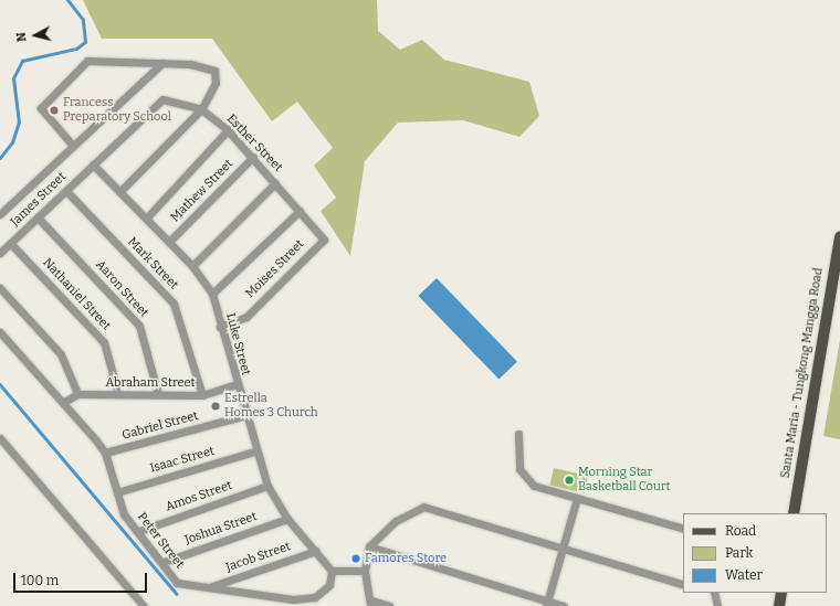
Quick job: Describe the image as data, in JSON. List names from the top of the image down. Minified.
{"streets":{"main road":["Santa Maria - Tungkong Mangga Road"],"street":["Esther Street","Mathew Street","James Street","Mark Street","Moises Street","Aaron Street","Nathaniel Street","Luke Street","Abraham Street","Gabriel Street","Isaac Street","Amos Street","Joshua Street","Peter Street","Jacob Street"]},"crossings":[["Esther Street","Mathew Street"],["Esther Street","James Street"],["Esther Street","Moises Street"],["Esther Street","Luke Street"],["Mathew Street","Luke Street"],["James Street","Mark Street"],["James Street","Aaron Street"],["James Street","Nathaniel Street"],["James Street","Luke Street"],["Mark Street","Abraham Street"],["Moises Street","Luke Street"],["Aaron Street","Abraham Street"],["Nathaniel Street","Abraham Street"],["Luke Street","Abraham Street"],["Luke Street","Gabriel Street"],["Luke Street","Isaac Street"],["Luke Street","Amos Street"],["Luke Street","Joshua Street"],["Luke Street","Peter Street"],["Luke Street","Jacob Street"],["Abraham Street","Peter Street"],["Gabriel Street","Peter Street"],["Isaac Street","Peter Street"],["Amos Street","Peter Street"],["Joshua Street","Peter Street"],["Peter Street","Jacob Street"]],"places":["Francess Preparatory School","Estrella Homes 3 Church","Morning Star Basketball Court","Famores Store"],"legend":["Road","Park","Water"],"scale_bar":"100 m","north":"left"}
